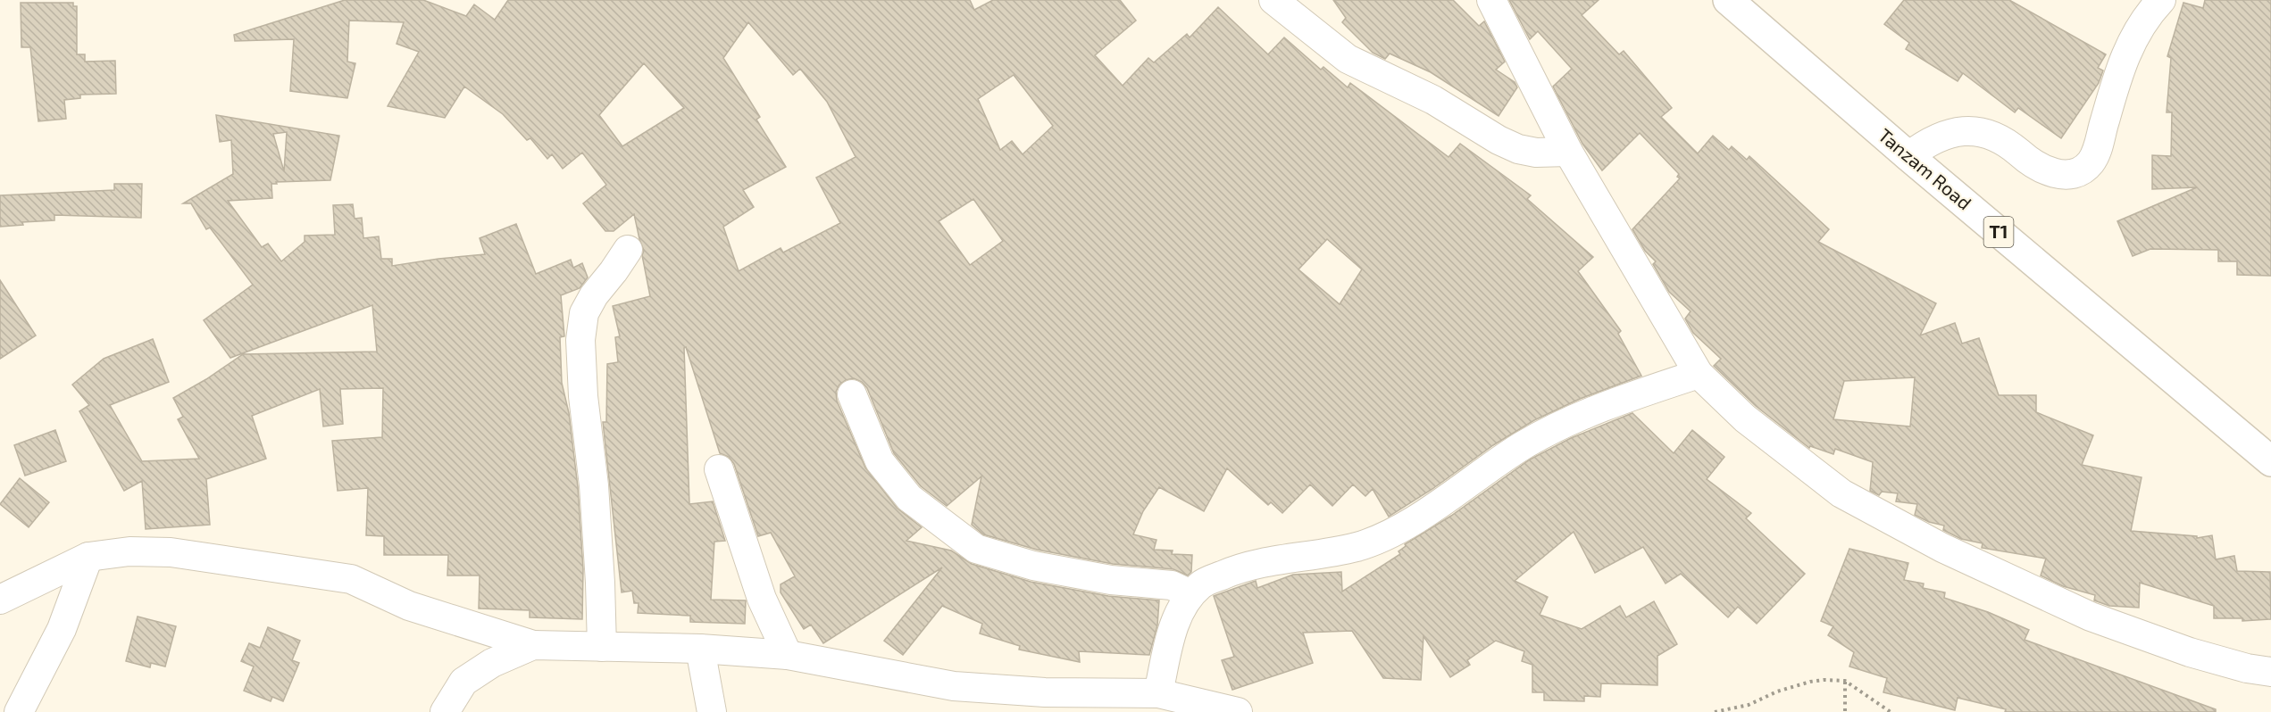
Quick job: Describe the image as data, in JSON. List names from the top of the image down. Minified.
{"streets":{"highway":["Tanzam Road","T1"]}}
